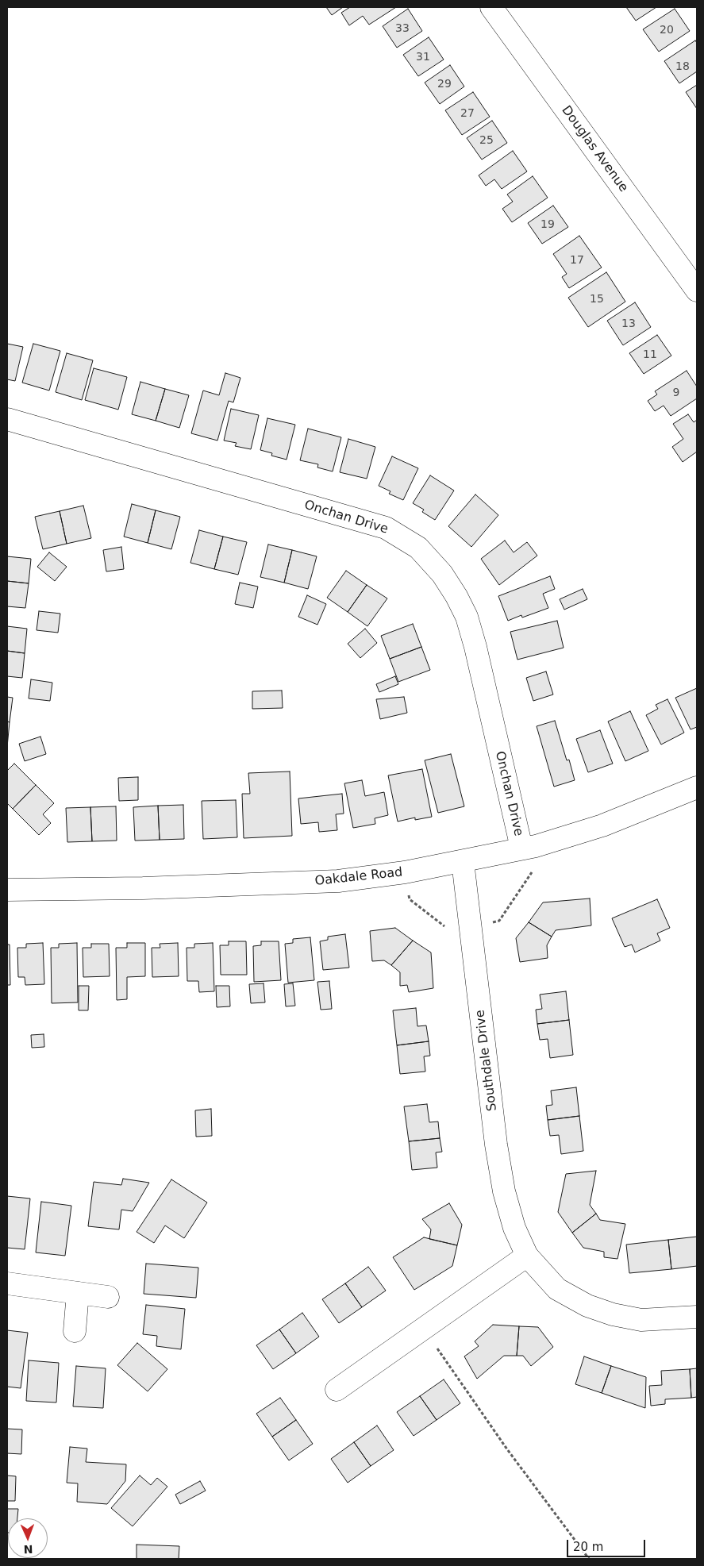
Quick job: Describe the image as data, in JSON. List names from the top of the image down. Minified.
{"streets":{"street":["Douglas Avenue","Onchan Drive","Oakdale Road","Southdale Drive"]},"crossings":[["Onchan Drive","Oakdale Road"],["Oakdale Road","Southdale Drive"]],"house_numbers":["33","20","31","18","29","27","25","19","17","15","13","11","9"],"scale_bar":"20 m","north":"bottom"}
